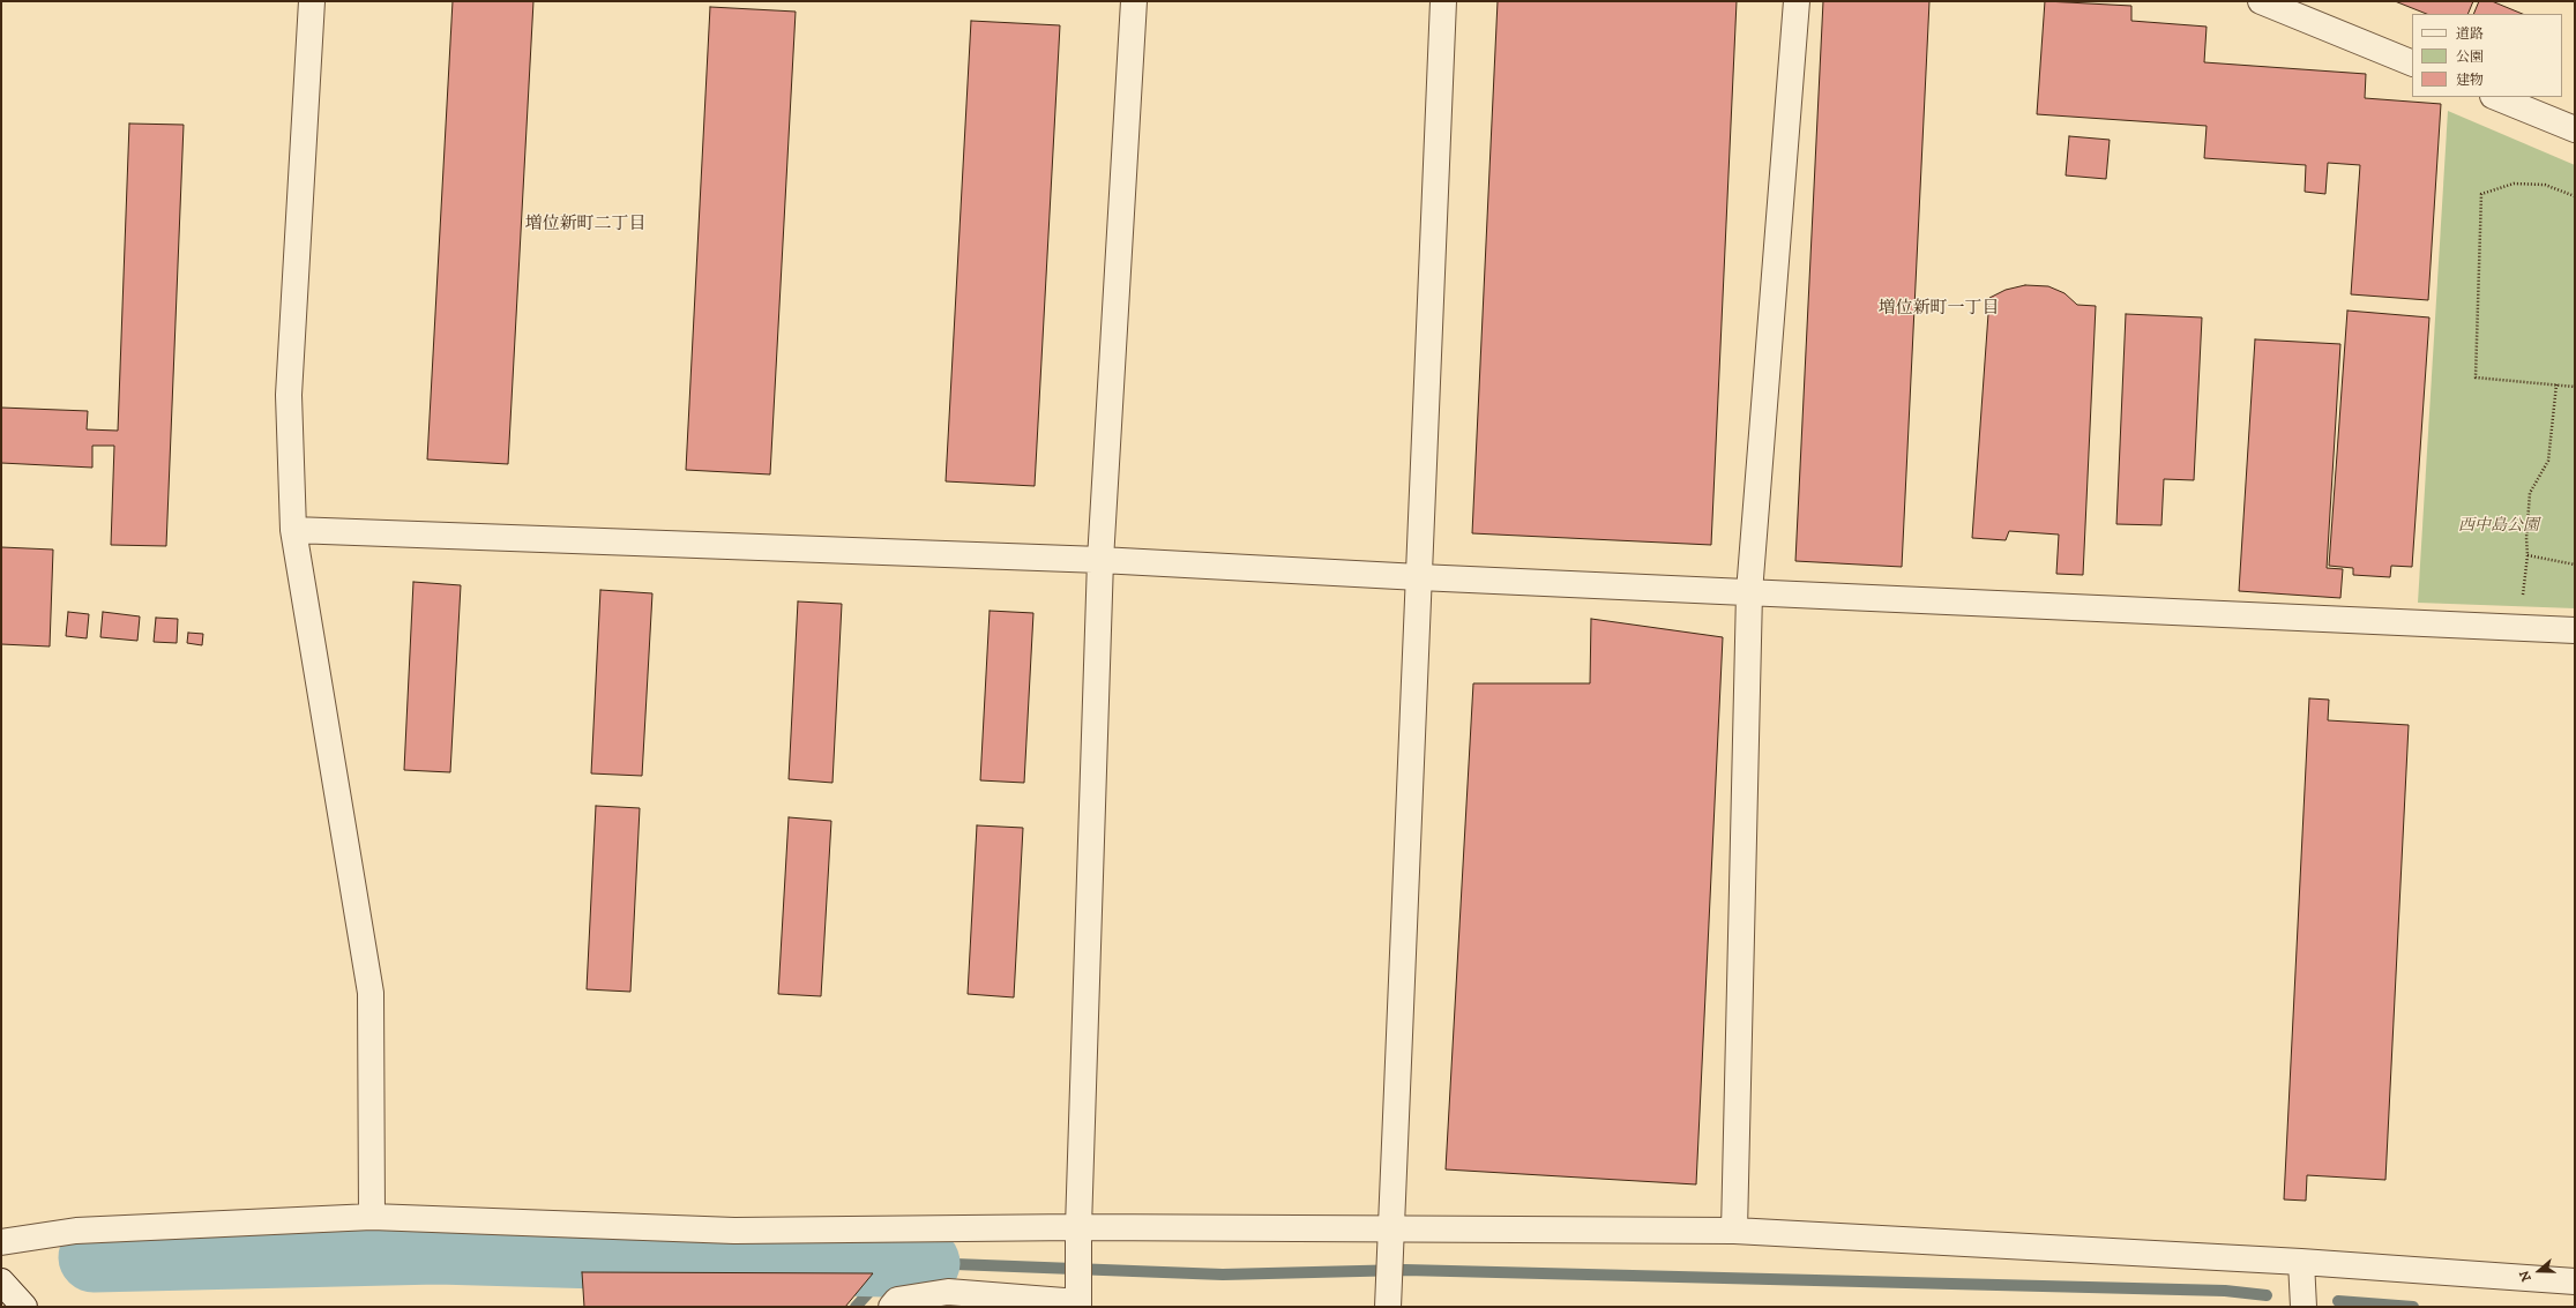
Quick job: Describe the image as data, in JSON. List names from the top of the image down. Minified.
{"districts":["増位新町二丁目","増位新町一丁目"],"parks":["西中島公園"],"legend":["道路","公園","建物"],"north":"left"}
